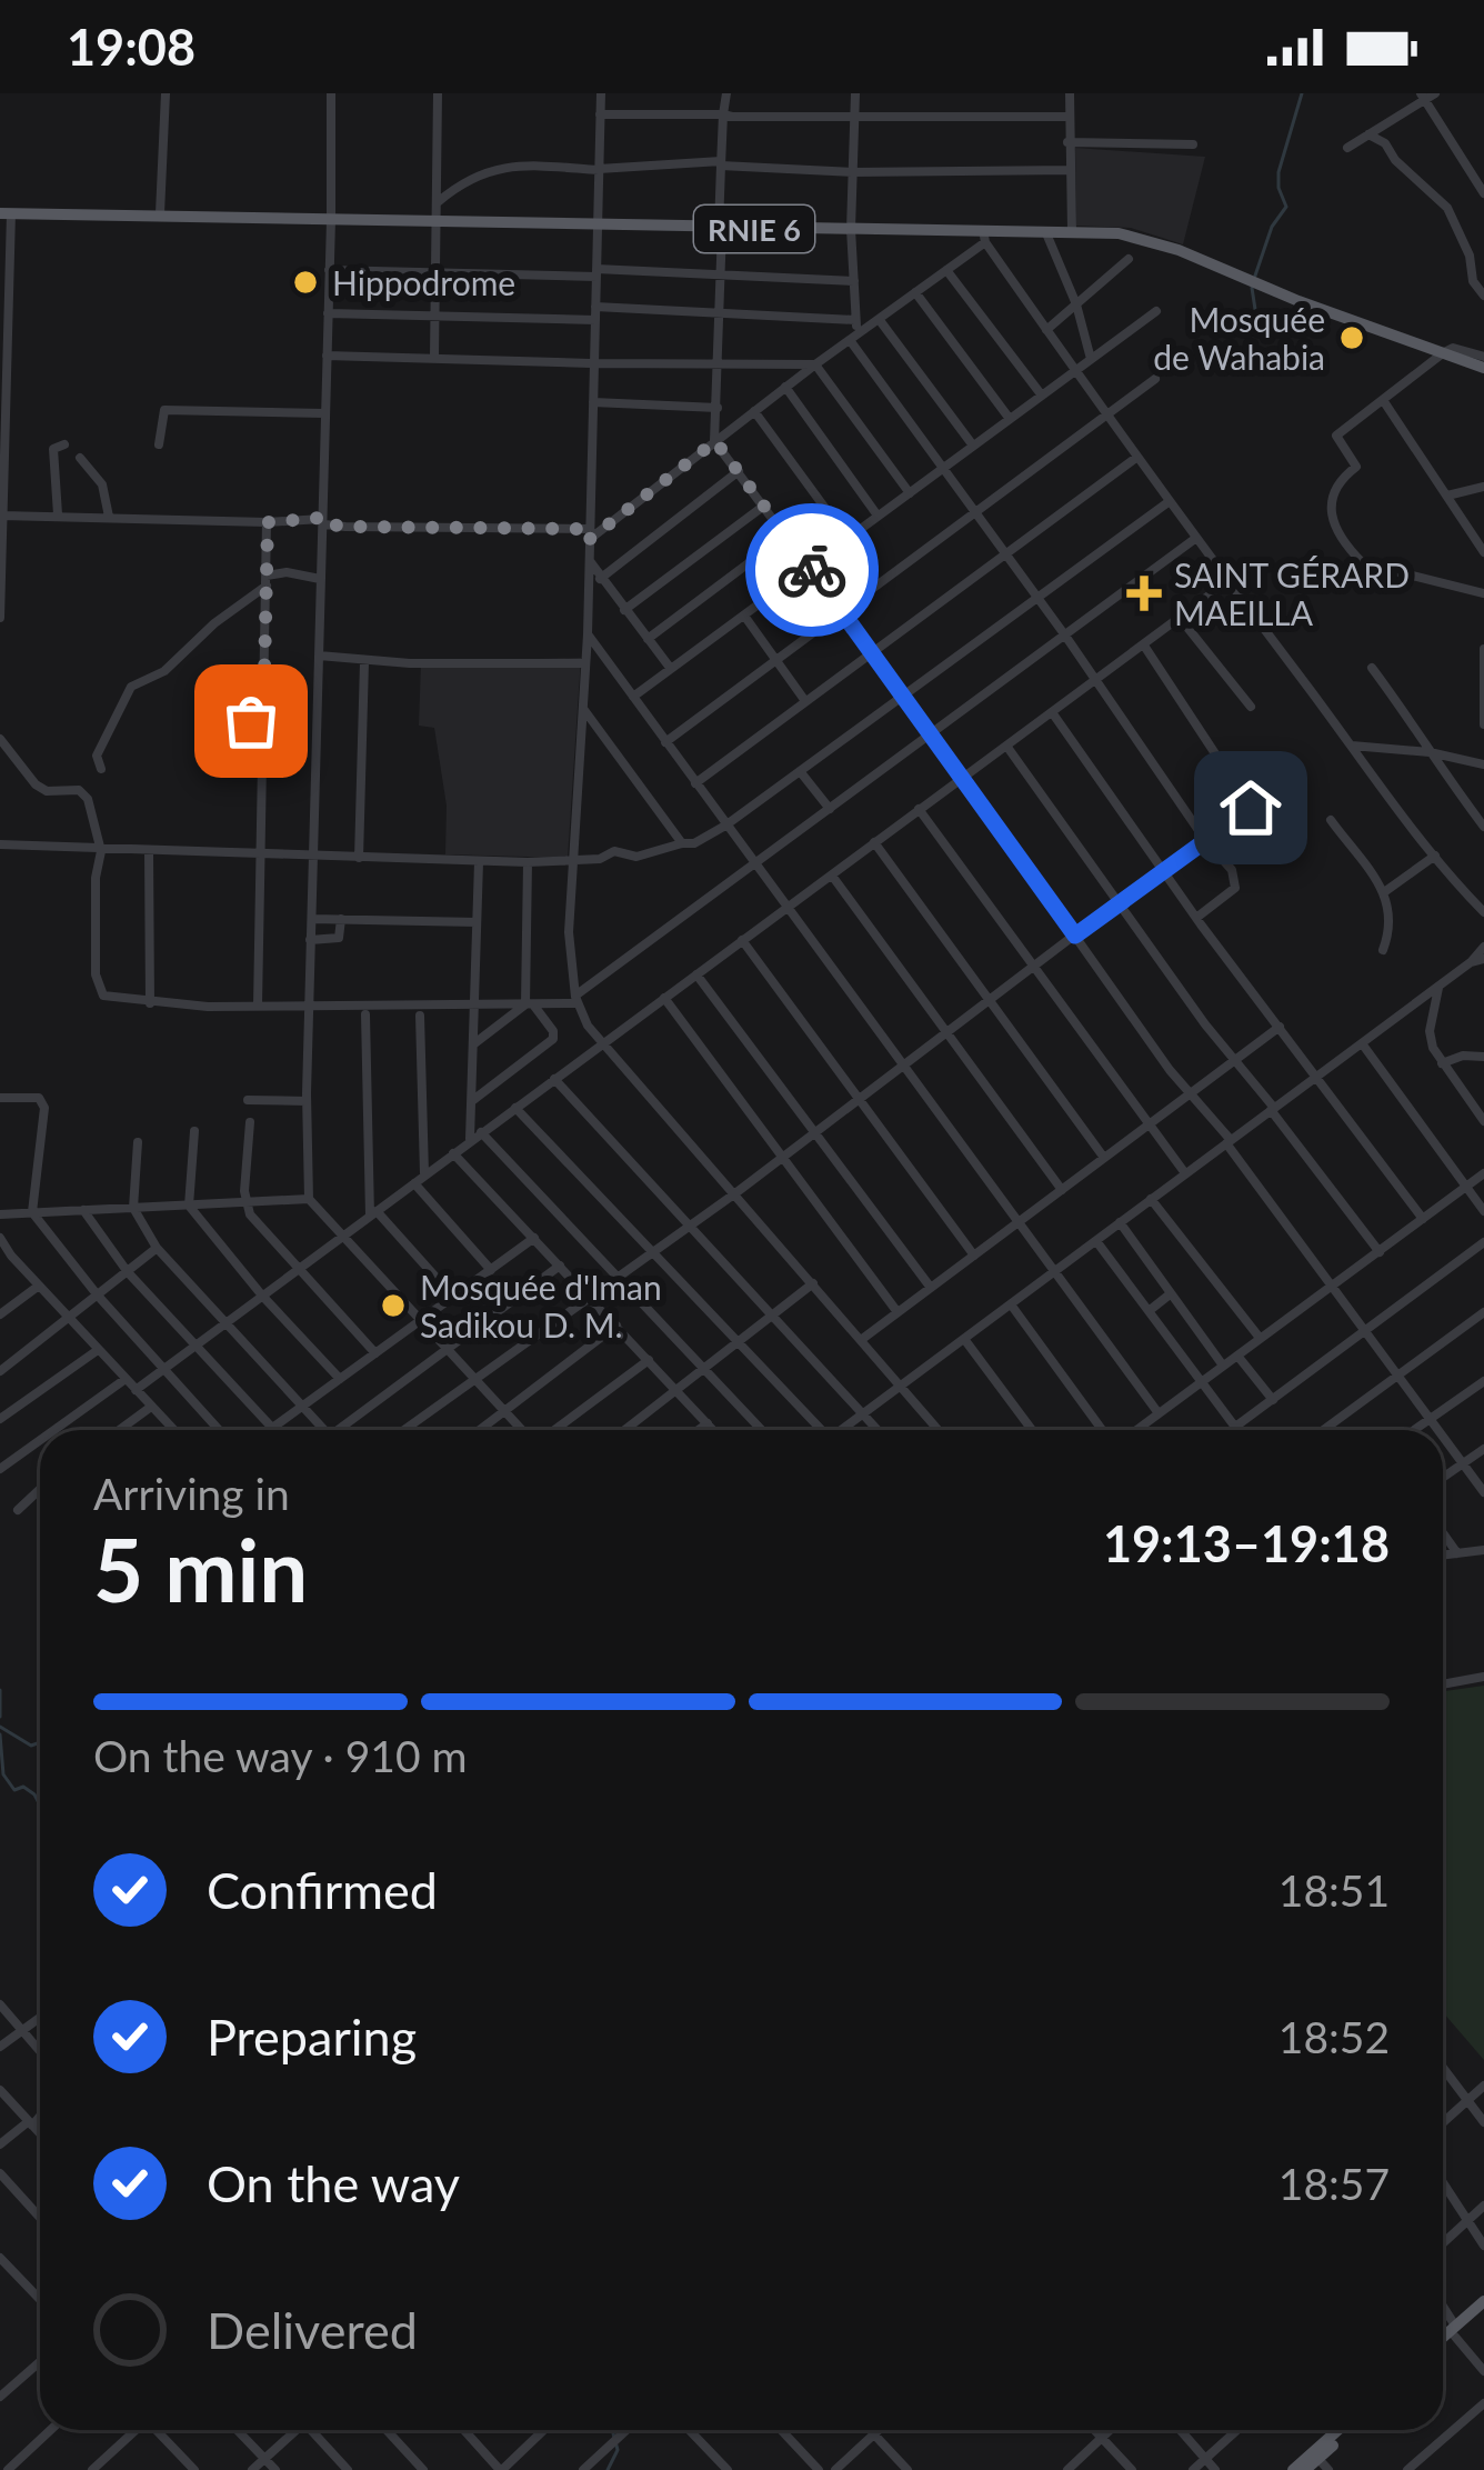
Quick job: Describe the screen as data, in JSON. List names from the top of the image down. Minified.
{"streets":{"main road":["RNIE 6"]},"places":{"other":["Hippodrome","Mosquée de Wahabia","Mosquée d'Iman Sadikou D. M."],"health":["SAINT GÉRARD MAEILLA"]},"page":{"status":"19:08","heading":["5 min","Arriving in","19:13–19:18"],"bar":"On the way · 910 m","list":[["Confirmed","18:51"],["Preparing","18:52"],["On the way","18:57"],"Delivered"]}}
